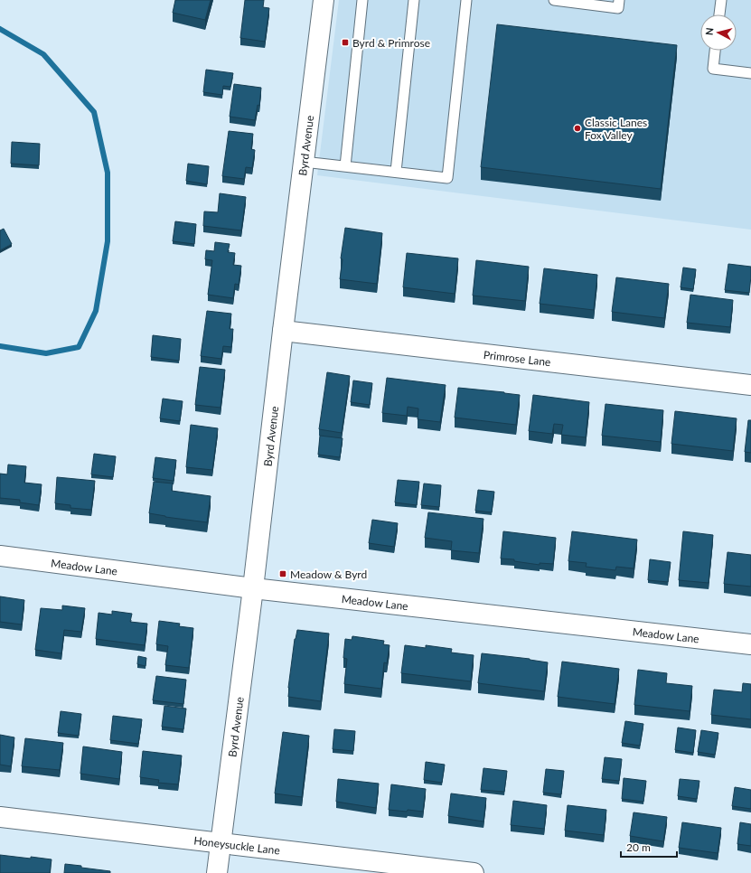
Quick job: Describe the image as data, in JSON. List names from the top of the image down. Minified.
{"streets":{"street":["Byrd Avenue","Primrose Lane","Meadow Lane","Honeysuckle Lane"]},"crossings":[["Byrd Avenue","Primrose Lane"],["Byrd Avenue","Meadow Lane"],["Byrd Avenue","Honeysuckle Lane"]],"places":{"transit":["Byrd & Primrose","Meadow & Byrd"],"other":["Classic Lanes Fox Valley"]},"scale_bar":"20 m","north":"left"}
